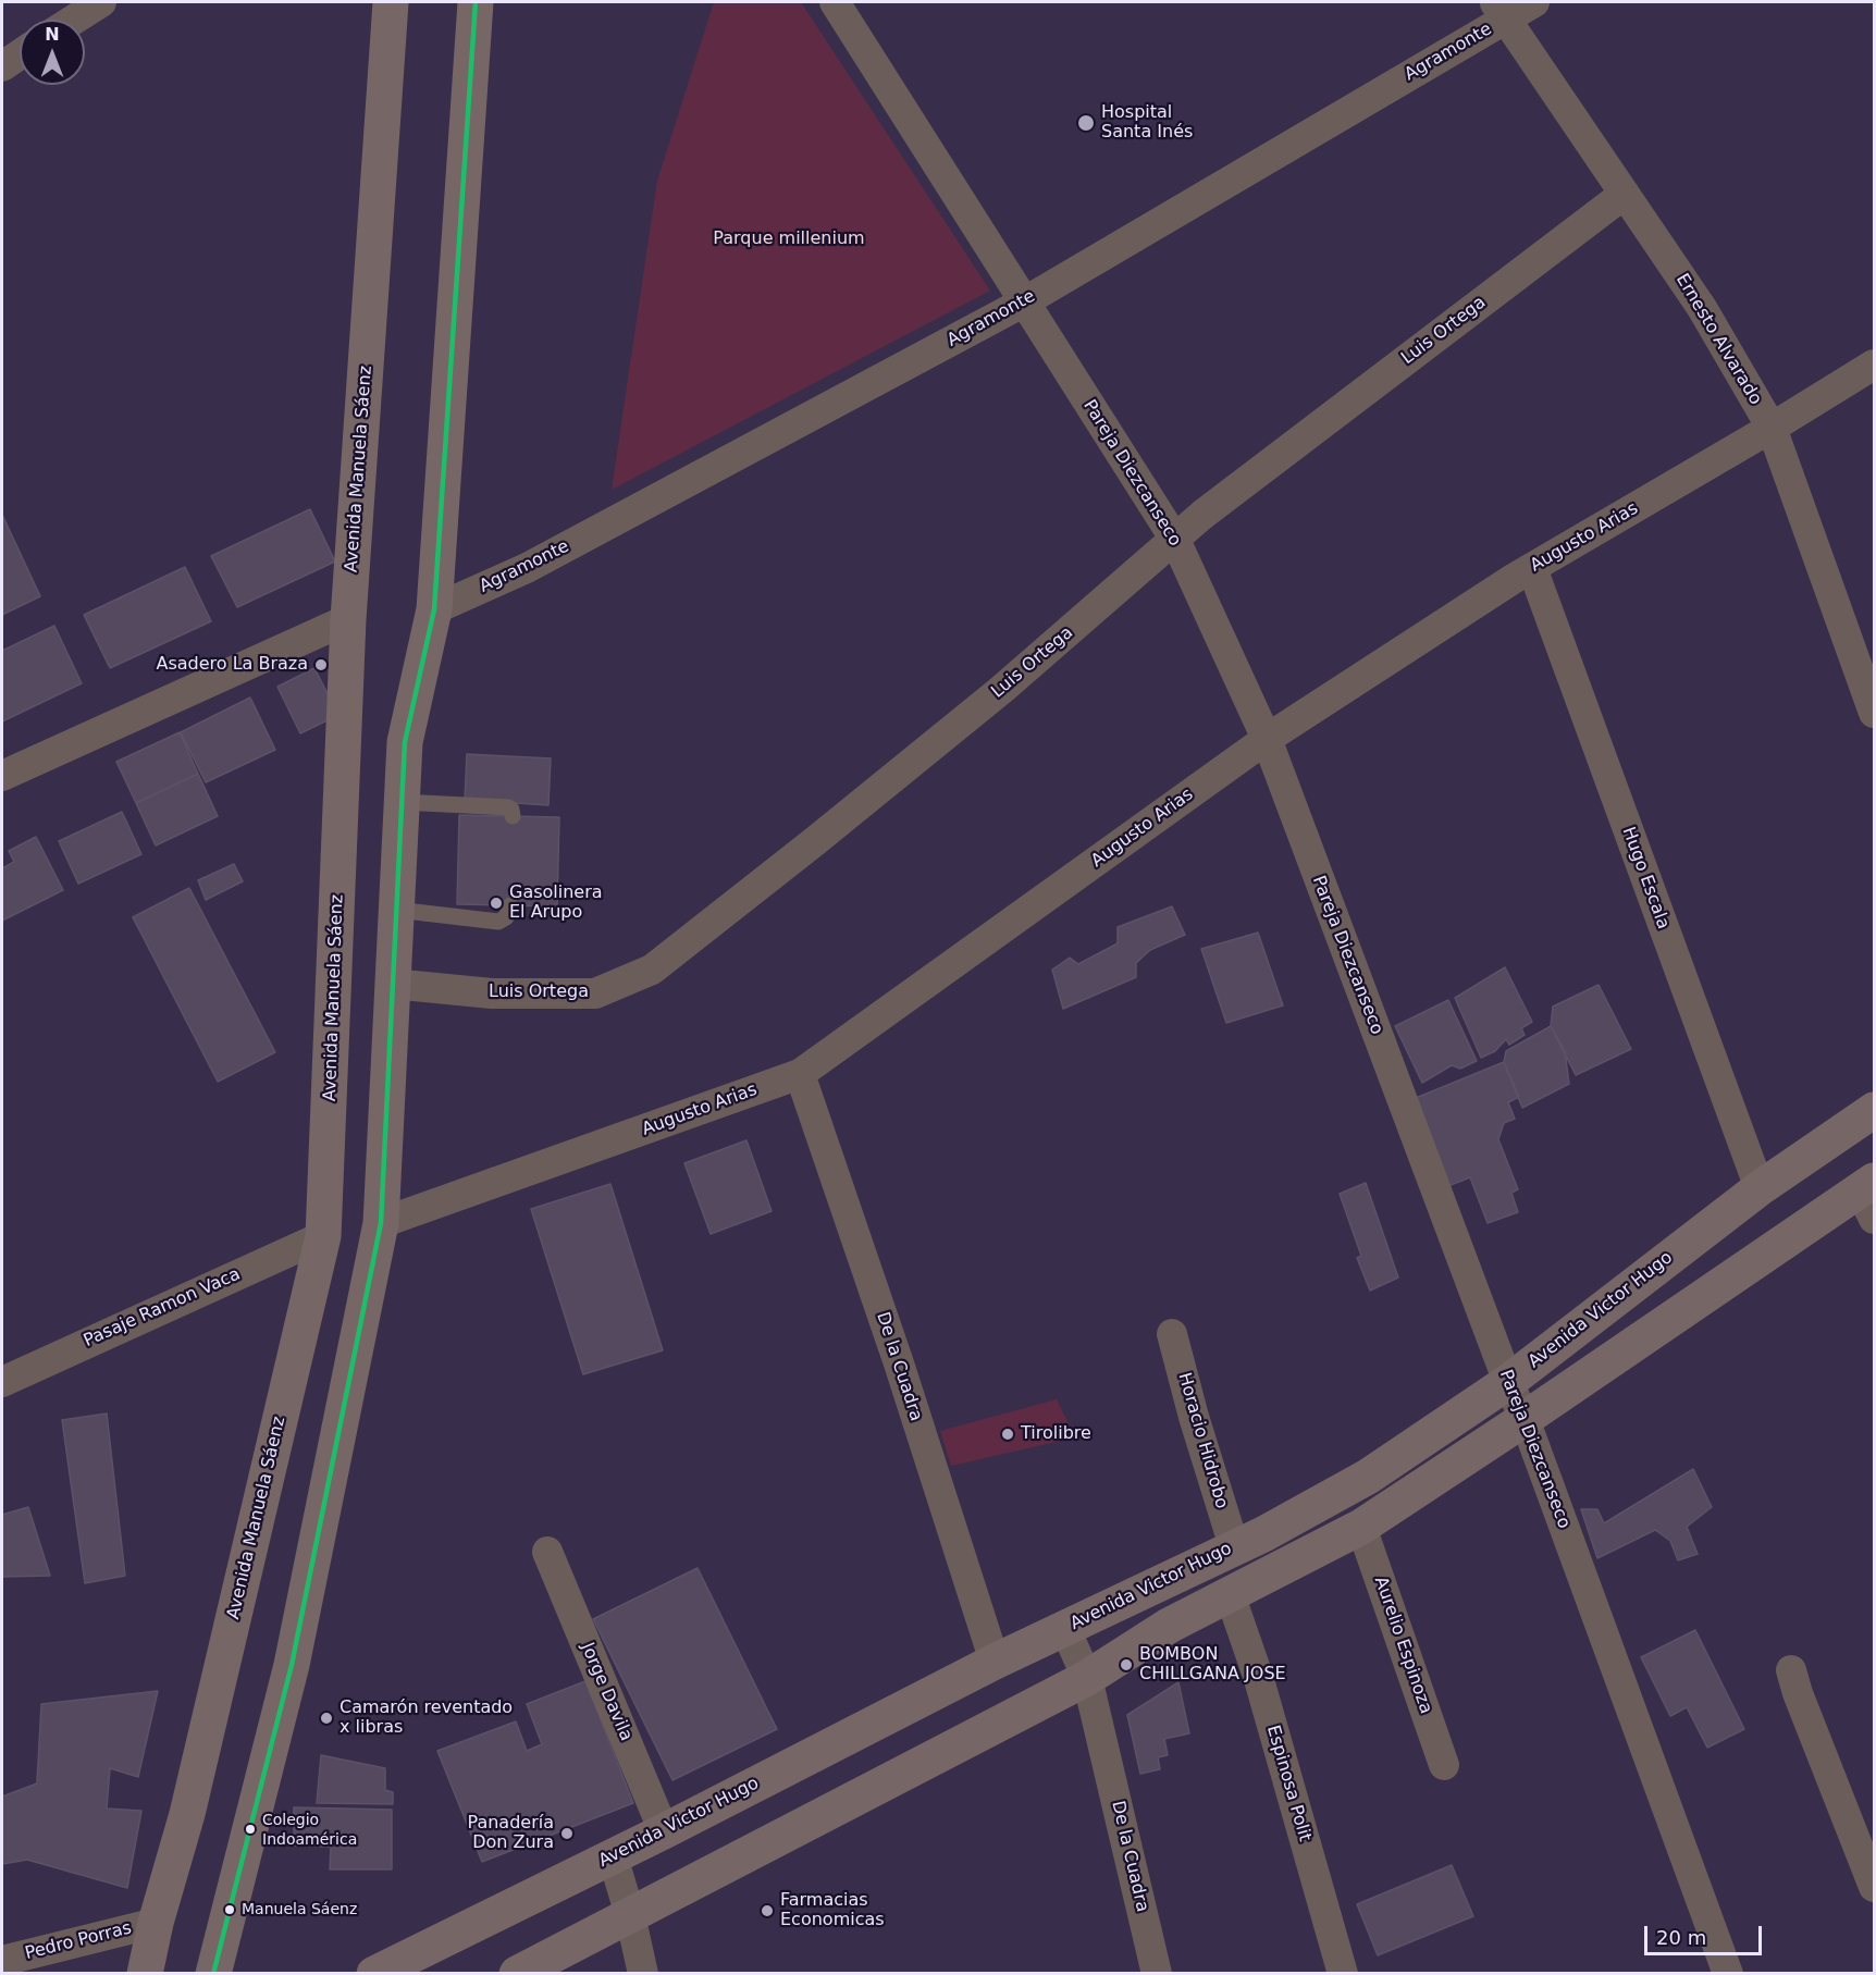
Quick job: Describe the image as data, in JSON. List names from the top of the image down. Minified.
{"streets":{"main road":["Avenida Manuela Sáenz","Avenida Victor Hugo"],"street":["Agramonte","Luis Ortega","Ernesto Alvarado","Pareja Diezcanseco","Augusto Arias","Hugo Escala","Pasaje Ramon Vaca","De la Cuadra","Horacio Hidrobo","Aurelio Espinoza","Jorge Davila","Espinosa Polit","Pedro Porras"]},"crossings":[["Agramonte","Ernesto Alvarado"],["Agramonte","Pareja Diezcanseco"],["Luis Ortega","Ernesto Alvarado"],["Luis Ortega","Pareja Diezcanseco"],["Ernesto Alvarado","Augusto Arias"],["Avenida Manuela Sáenz","Pasaje Ramon Vaca"],["Avenida Manuela Sáenz","Pedro Porras"],["Pareja Diezcanseco","Augusto Arias"],["Pareja Diezcanseco","Avenida Victor Hugo"],["Augusto Arias","Hugo Escala"],["Augusto Arias","De la Cuadra"],["Hugo Escala","Avenida Victor Hugo"],["Avenida Victor Hugo","De la Cuadra"],["Avenida Victor Hugo","Horacio Hidrobo"],["Avenida Victor Hugo","Jorge Davila"]],"parks":["Parque millenium"],"places":["Hospital Santa Inés","Asadero La Braza","Gasolinera El Arupo","Tirolibre","BOMBON CHILLGANA JOSE","Camarón reventado x libras","Colegio Indoamérica","Panadería Don Zura","Manuela Sáenz","Farmacias Economicas"],"scale_bar":"20 m","north":"top"}
